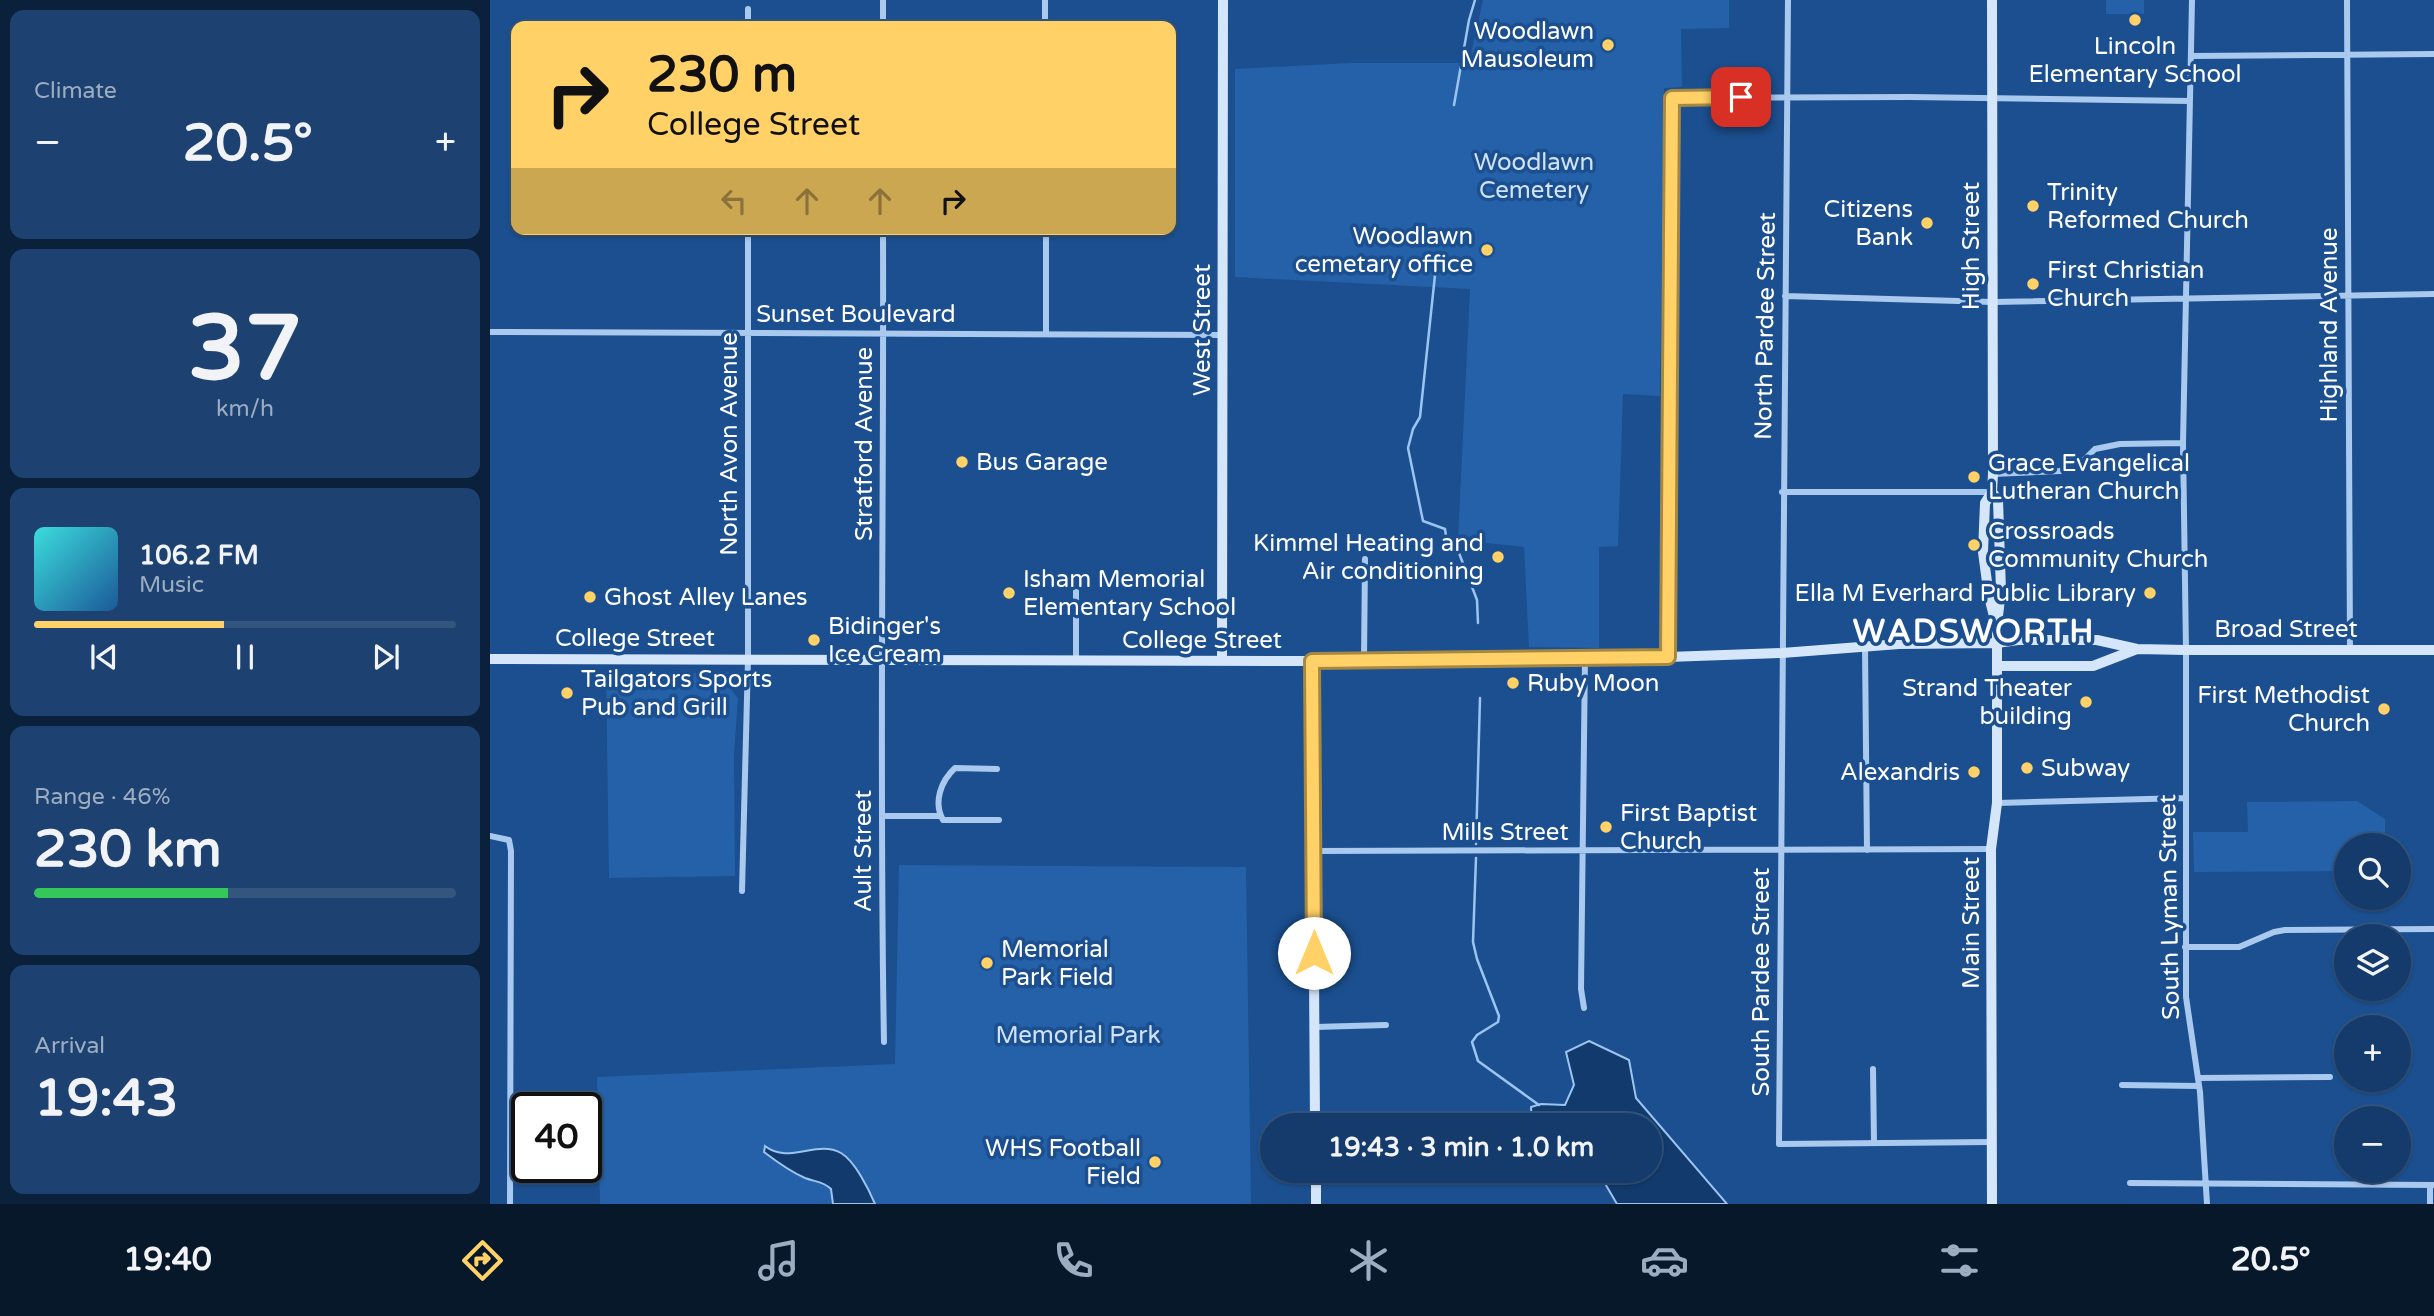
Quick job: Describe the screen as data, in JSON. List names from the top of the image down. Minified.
{"streets":{"main road":["High Street","West Street","Broad Street","College Street","Main Street"],"street":["Sunset Boulevard","Highland Avenue","North Pardee Street","North Avon Avenue","Stratford Avenue","Mills Street","Ault Street","South Lyman Street","South Pardee Street"]},"crossings":[["High Street","Broad Street"],["High Street","College Street"],["High Street","Main Street"],["Sunset Boulevard","West Street"],["Sunset Boulevard","North Avon Avenue"],["Sunset Boulevard","Stratford Avenue"],["Highland Avenue","Broad Street"],["North Pardee Street","College Street"],["North Pardee Street","South Pardee Street"],["West Street","College Street"],["North Avon Avenue","College Street"],["Stratford Avenue","College Street"],["Stratford Avenue","Ault Street"],["Broad Street","College Street"],["Broad Street","South Lyman Street"],["Broad Street","Main Street"],["College Street","Ault Street"],["College Street","Main Street"],["College Street","South Pardee Street"],["Mills Street","Main Street"],["Mills Street","South Pardee Street"]],"districts":["WADSWORTH"],"parks":["Woodlawn Cemetery","Memorial Park"],"places":["Lincoln Elementary School","Woodlawn Mausoleum","Trinity Reformed Church","Citizens Bank","Woodlawn cemetary office","First Christian Church","Bus Garage","Grace Evangelical Lutheran Church","Crossroads Community Church","Kimmel Heating and Air conditioning","Isham Memorial Elementary School","Ella M Everhard Public Library","Ghost Alley Lanes","Bidinger's Ice Cream","Ruby Moon","Tailgators Sports Pub and Grill","Strand Theater building","First Methodist Church","Subway","Alexandris","First Baptist Church","Memorial Park Field","WHS Football Field"],"page":{"tile":["Climate",["37","km/h"],["Range · 46%","230 km"],["Arrival","19:43"]],"turn":["230 m","College Street"],"heat":["−","20.5°","+"],"song":["106.2 FM","Music"],"map_buttons":["+","−"],"limit":"40","trip":"19:43 · 3 min · 1.0 km","tabs":["19:40","20.5°"]}}
